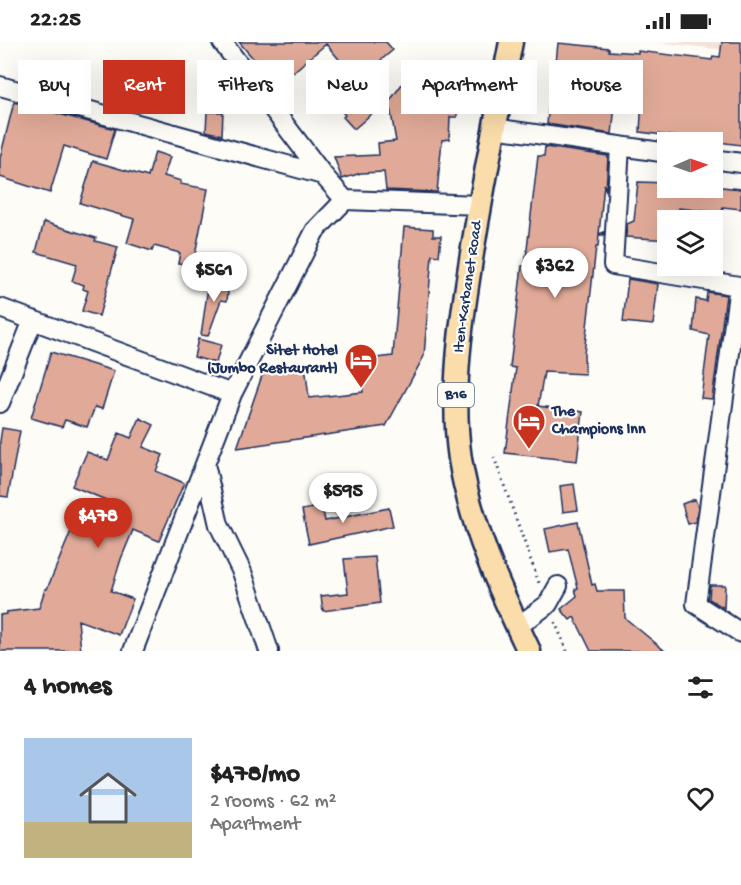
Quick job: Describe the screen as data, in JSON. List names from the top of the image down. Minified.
{"streets":{"main road":["Iten-Karbanet Road","B16"]},"crossings":[["Iten-Karbanet Road","B16"]],"places":{"hotel":["Sitet Hotel (Jumbo Restaurant)","The Champions Inn"]},"north":"right","page":{"status":"22:25","chip":["Buy","Rent","Filters","New","Apartment","House"],"price":["$362","$561","$595","$478"],"heading":"4 homes","list":[{"name":"$478/mo","note":"2 rooms · 62 m² · Apartment"}]}}
